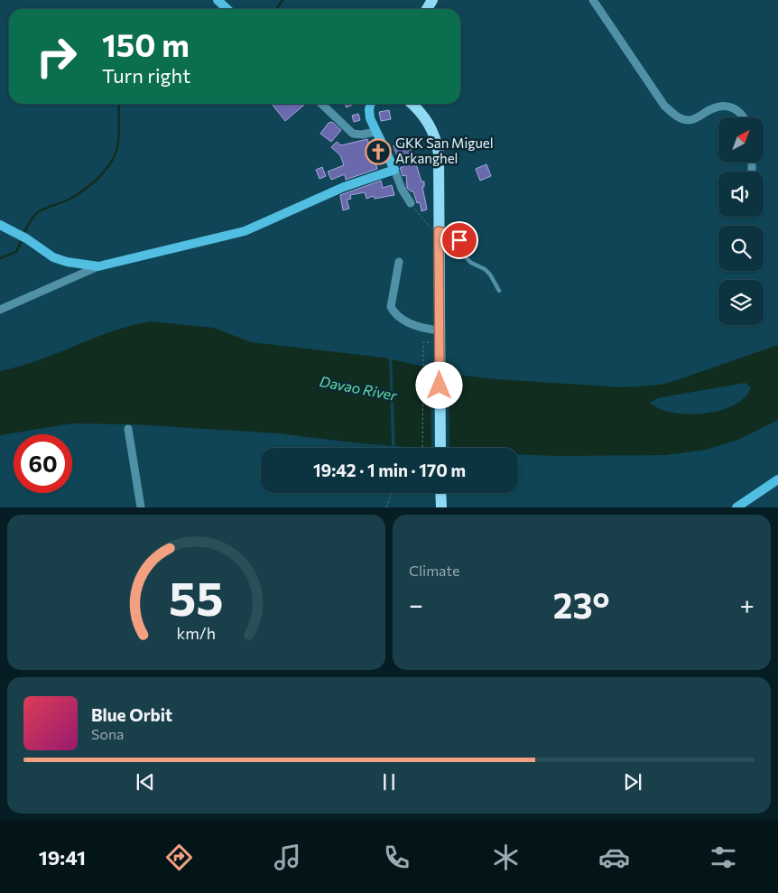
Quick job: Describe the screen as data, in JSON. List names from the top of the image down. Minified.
{"water":["Davao River"],"places":{"church":["GKK San Miguel Arkanghel"]},"north":"top right","page":{"turn":["150 m","Turn right"],"limit":"60","trip":"19:42 · 1 min · 170 m","tile":"Climate","heat":["−","23°","+"],"song":["Blue Orbit","Sona"],"tabs":"19:41","gauge":["55","km/h"]}}
